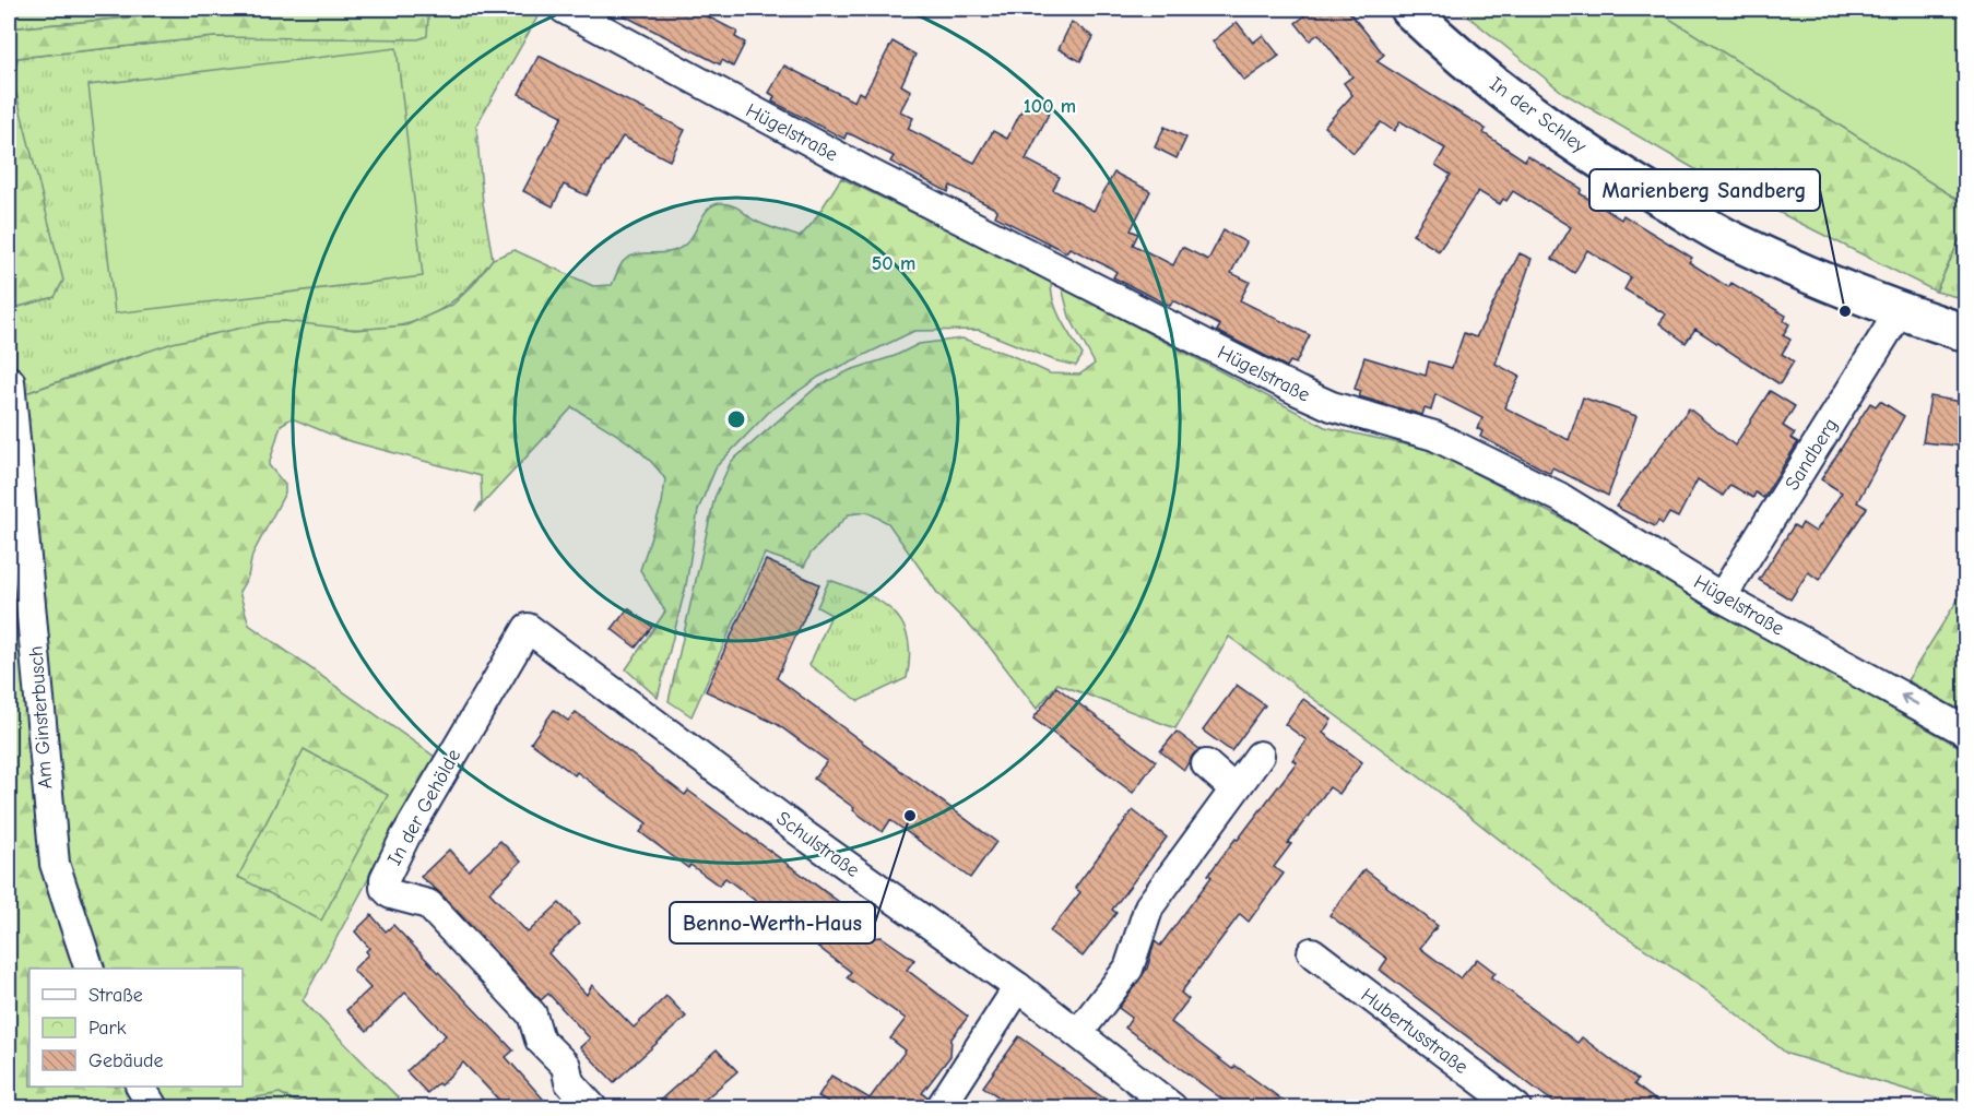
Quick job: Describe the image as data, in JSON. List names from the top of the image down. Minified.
{"streets":{"street":["In der Schley","Hügelstraße","Sandberg","Am Ginsterbusch","In der Gehölde","Schulstraße","Hubertusstraße"]},"crossings":[["In der Schley","Sandberg"],["Hügelstraße","Sandberg"],["In der Gehölde","Schulstraße"]],"places":["Marienberg Sandberg","Benno-Werth-Haus"],"legend":["Straße","Park","Gebäude"],"rings":["100 m","50 m"]}
